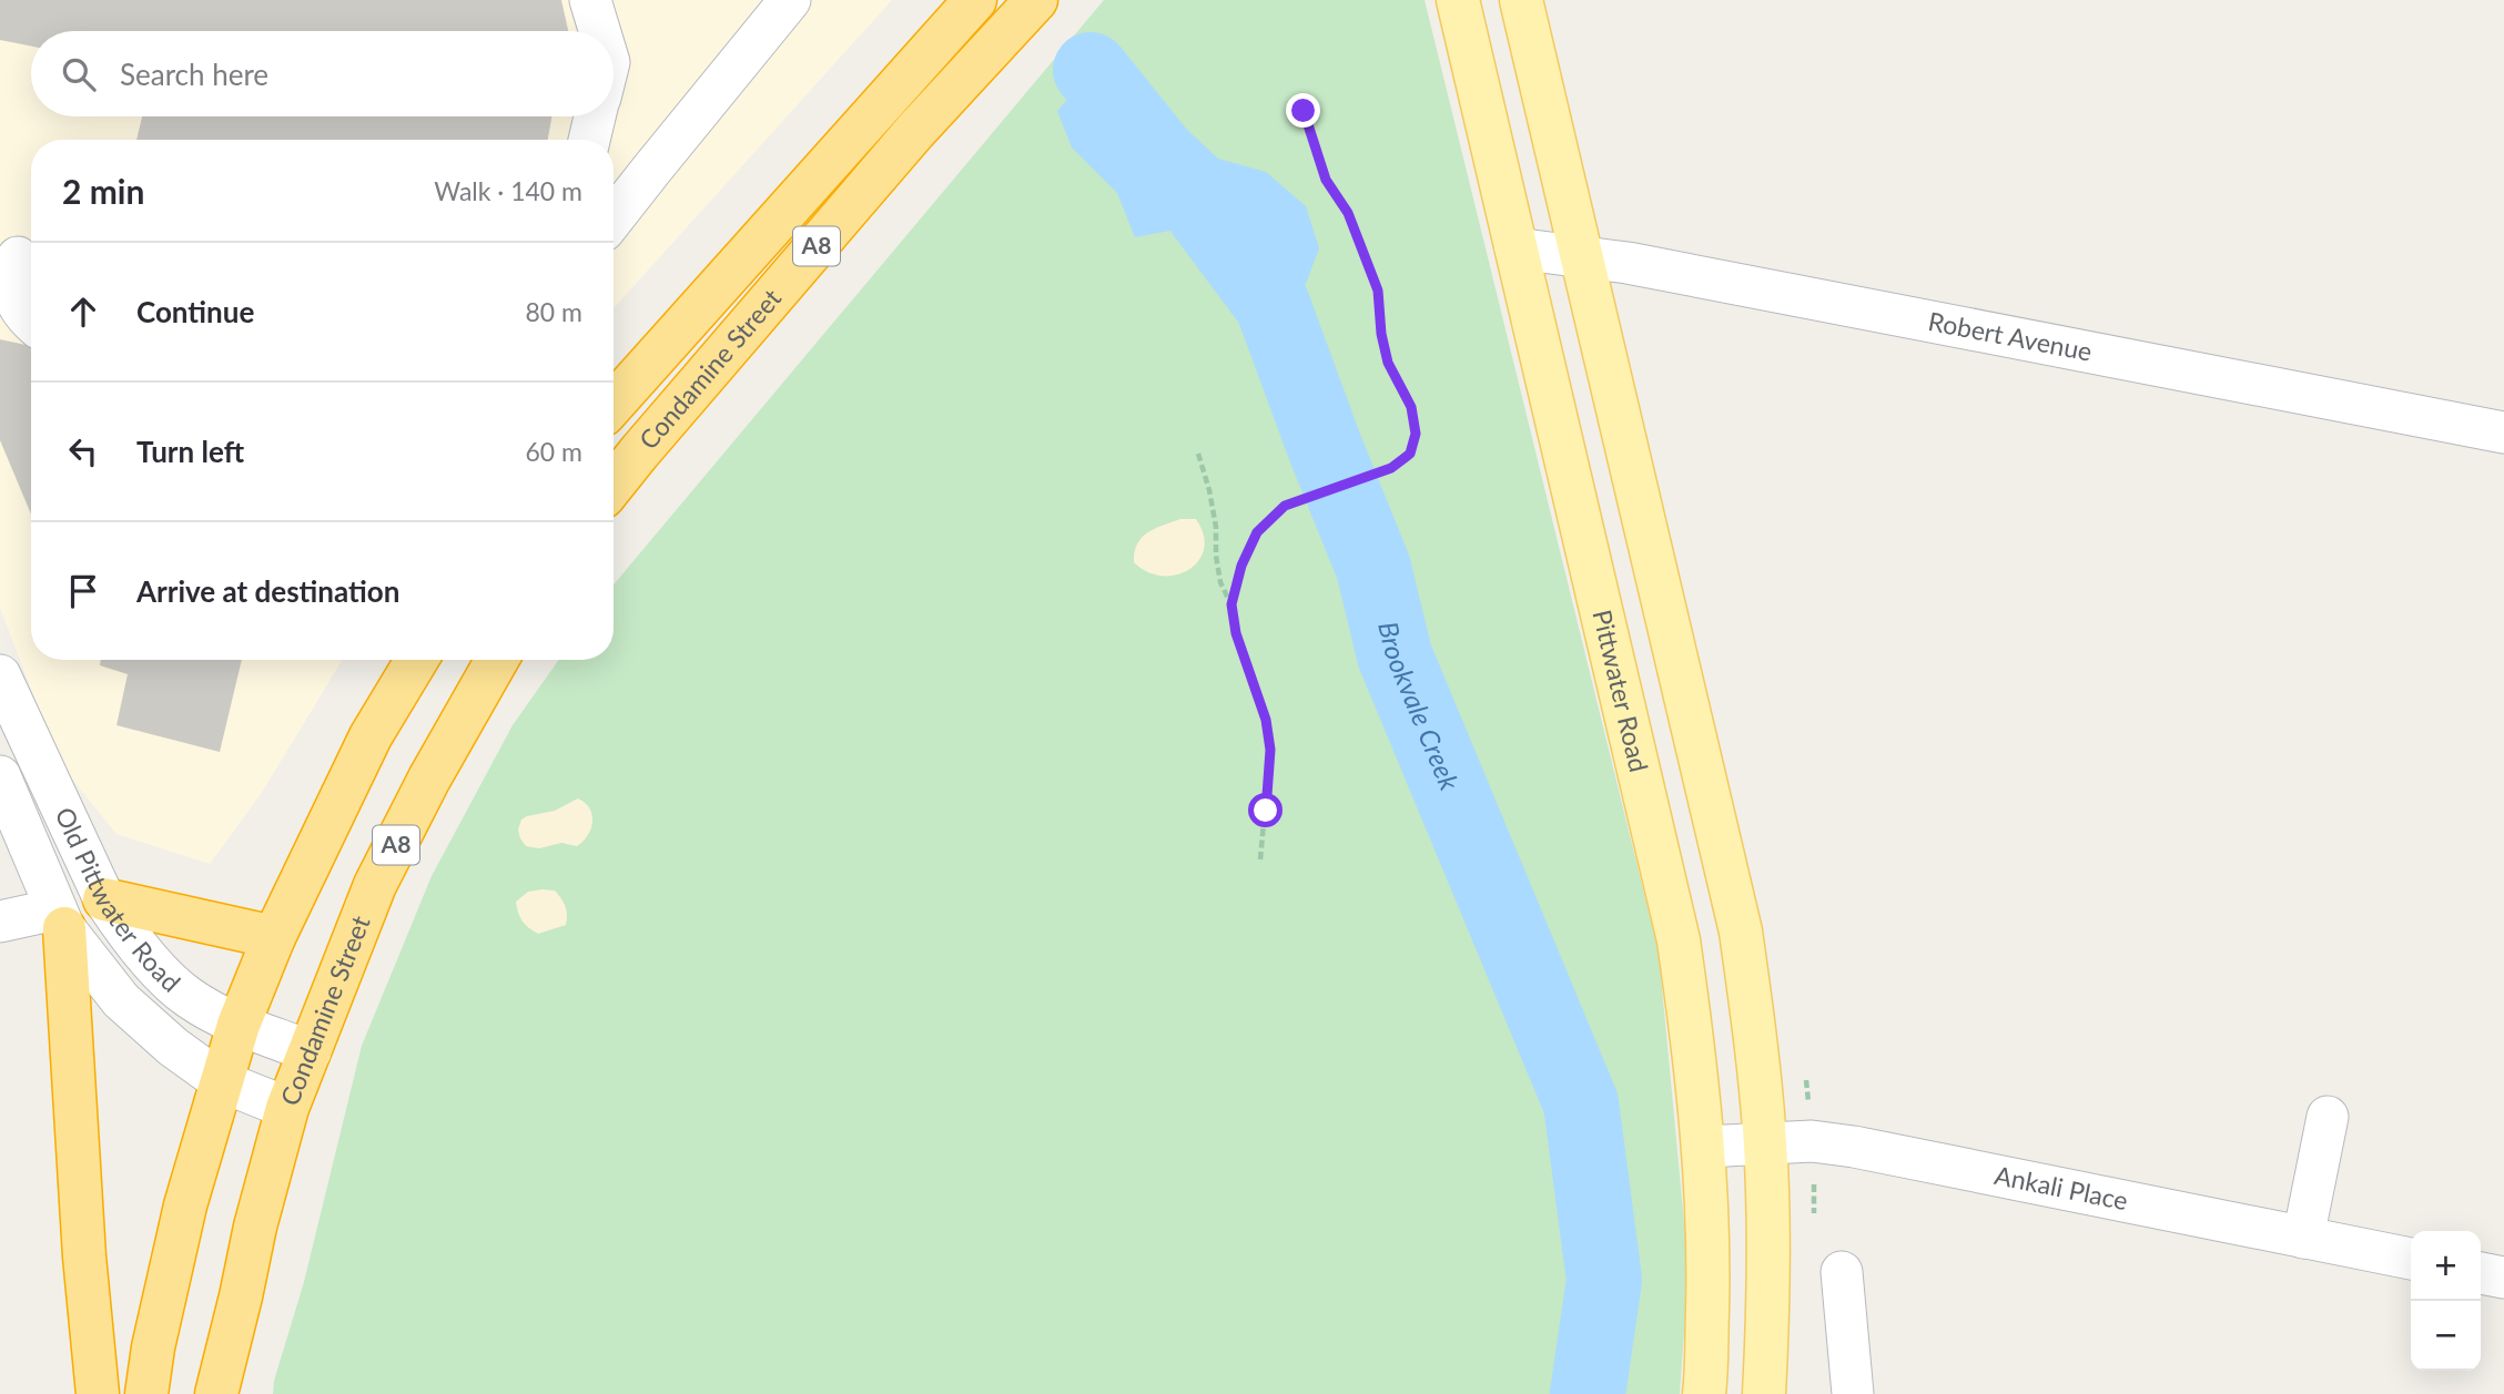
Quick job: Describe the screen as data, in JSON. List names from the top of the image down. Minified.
{"streets":{"highway":["A8","Condamine Street"],"main road":["Pittwater Road"],"street":["Robert Avenue","Old Pittwater Road","Ankali Place"]},"crossings":[["Robert Avenue","Pittwater Road"],["Condamine Street","Old Pittwater Road"],["Pittwater Road","Ankali Place"]],"water":["Brookvale Creek"],"page":{"search":"Search here","heading":["2 min","Walk · 140 m"],"list":[["Continue","80 m"],["Turn left","60 m"],"Arrive at destination"],"map_buttons":["+","−"]}}
